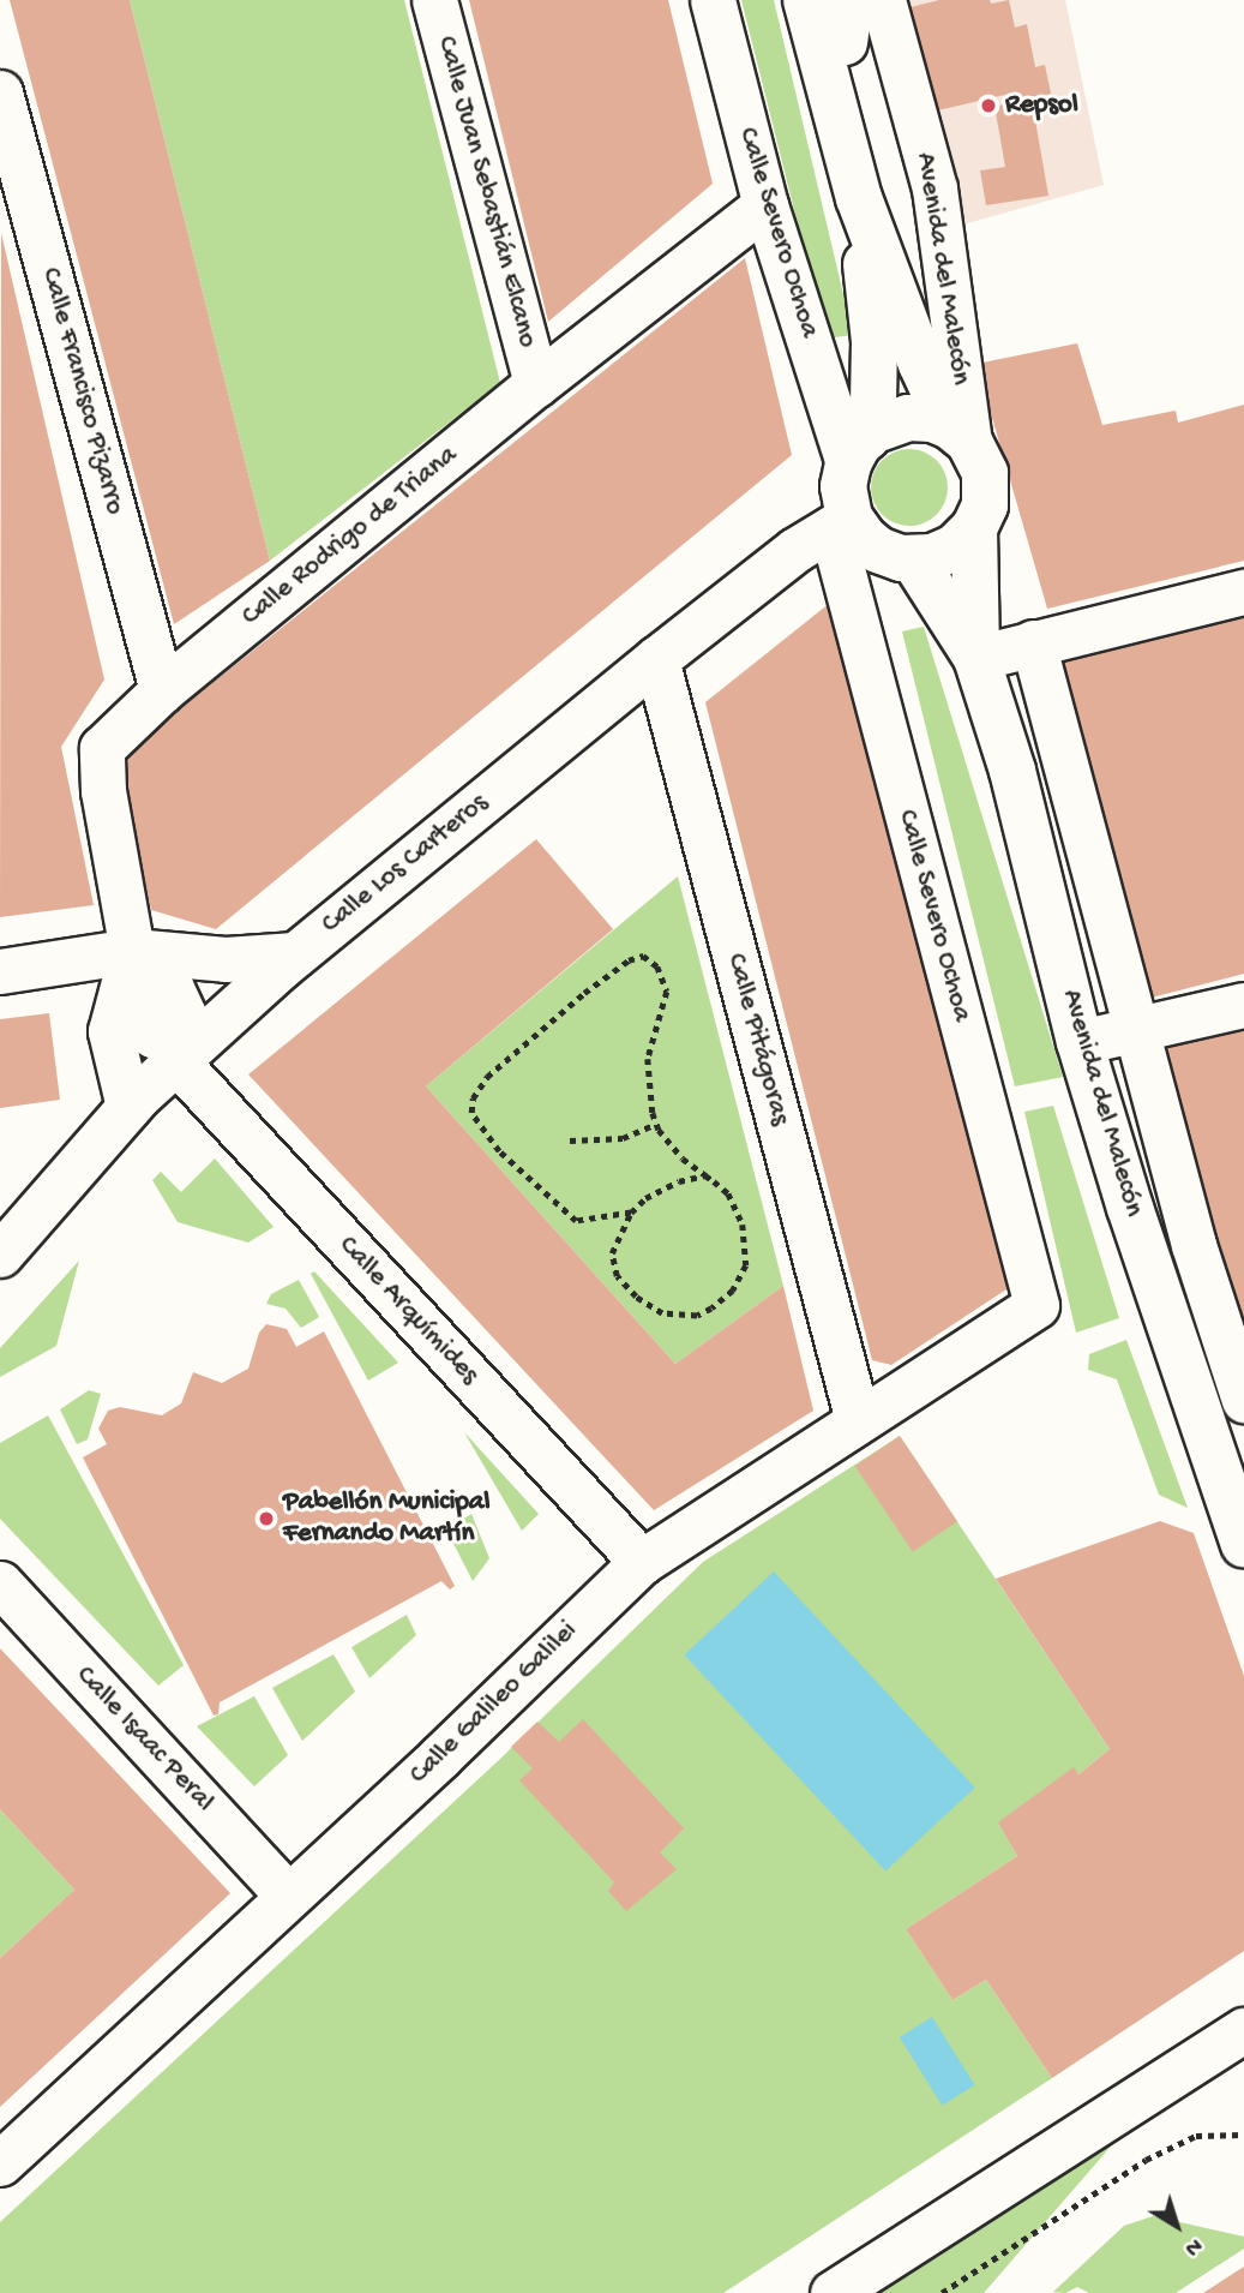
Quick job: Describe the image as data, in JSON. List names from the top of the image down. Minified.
{"streets":{"main road":["Avenida del Malecón"],"street":["Calle Juan Sebastián Elcano","Calle Severo Ochoa","Calle Francisco Pizarro","Calle Rodrigo de Triana","Calle Los Carteros","Calle Pitágoras","Calle Arquímides","Calle Galileo Galilei","Calle Isaac Peral"]},"crossings":[["Calle Juan Sebastián Elcano","Calle Rodrigo de Triana"],["Calle Severo Ochoa","Avenida del Malecón"],["Calle Severo Ochoa","Calle Rodrigo de Triana"],["Calle Severo Ochoa","Calle Los Carteros"],["Calle Severo Ochoa","Calle Galileo Galilei"],["Avenida del Malecón","Calle Los Carteros"],["Calle Francisco Pizarro","Calle Rodrigo de Triana"],["Calle Los Carteros","Calle Pitágoras"],["Calle Los Carteros","Calle Arquímides"],["Calle Pitágoras","Calle Galileo Galilei"],["Calle Arquímides","Calle Galileo Galilei"],["Calle Galileo Galilei","Calle Isaac Peral"]],"places":["Repsol","Pabellón Municipal Fernando Martín"],"north":"bottom right"}
